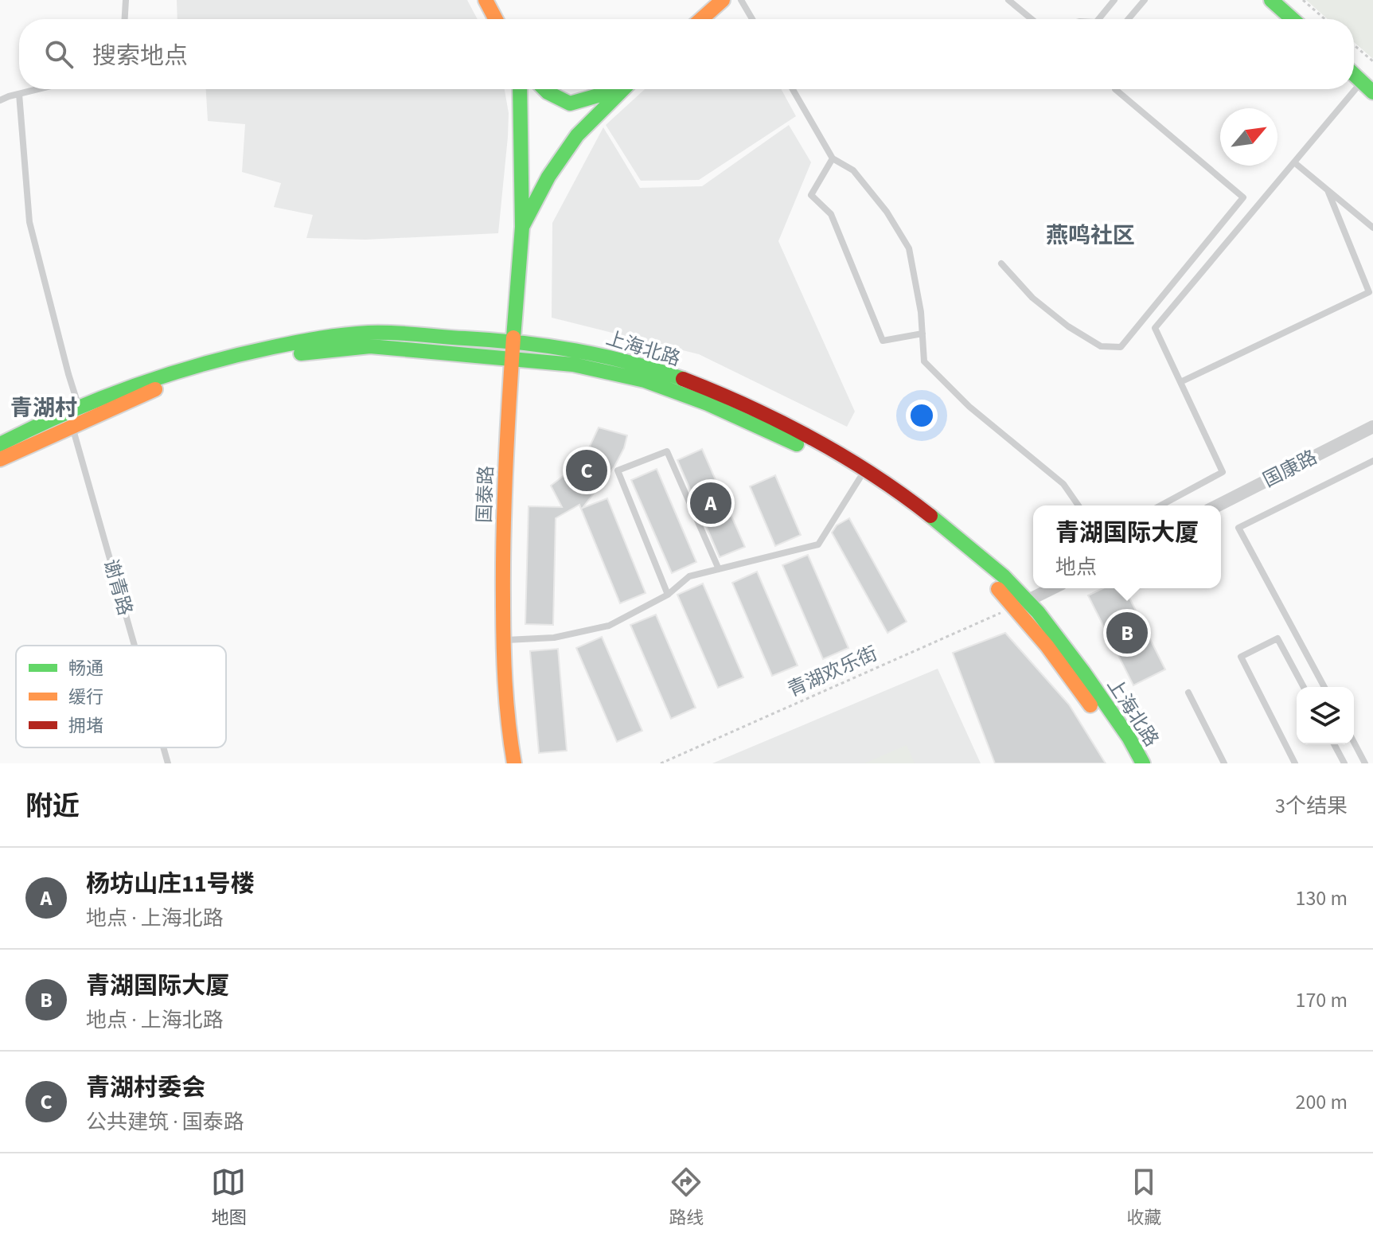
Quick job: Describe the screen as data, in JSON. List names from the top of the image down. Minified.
{"streets":{"main road":["上海北路","国泰路"],"street":["国康路"],"lane":["谢青路"],"path":["青湖欢乐街"]},"crossings":[["上海北路","国泰路"],["上海北路","谢青路"],["上海北路","青湖欢乐街"]],"districts":["燕鸣社区","青湖村"],"legend":["畅通","缓行","拥堵"],"north":"top right","page":{"search":"搜索地点","pins":["C","A","B"],"popup":["青湖国际大厦","地点"],"heading":["附近","3个结果"],"list":[{"mark":"A","name":"杨坊山庄11号楼","note":"地点 · 上海北路","value":"130 m"},{"mark":"B","name":"青湖国际大厦","note":"地点 · 上海北路","value":"170 m"},{"mark":"C","name":"青湖村委会","note":"公共建筑 · 国泰路","value":"200 m"}],"nav":["地图","路线","收藏"]}}
